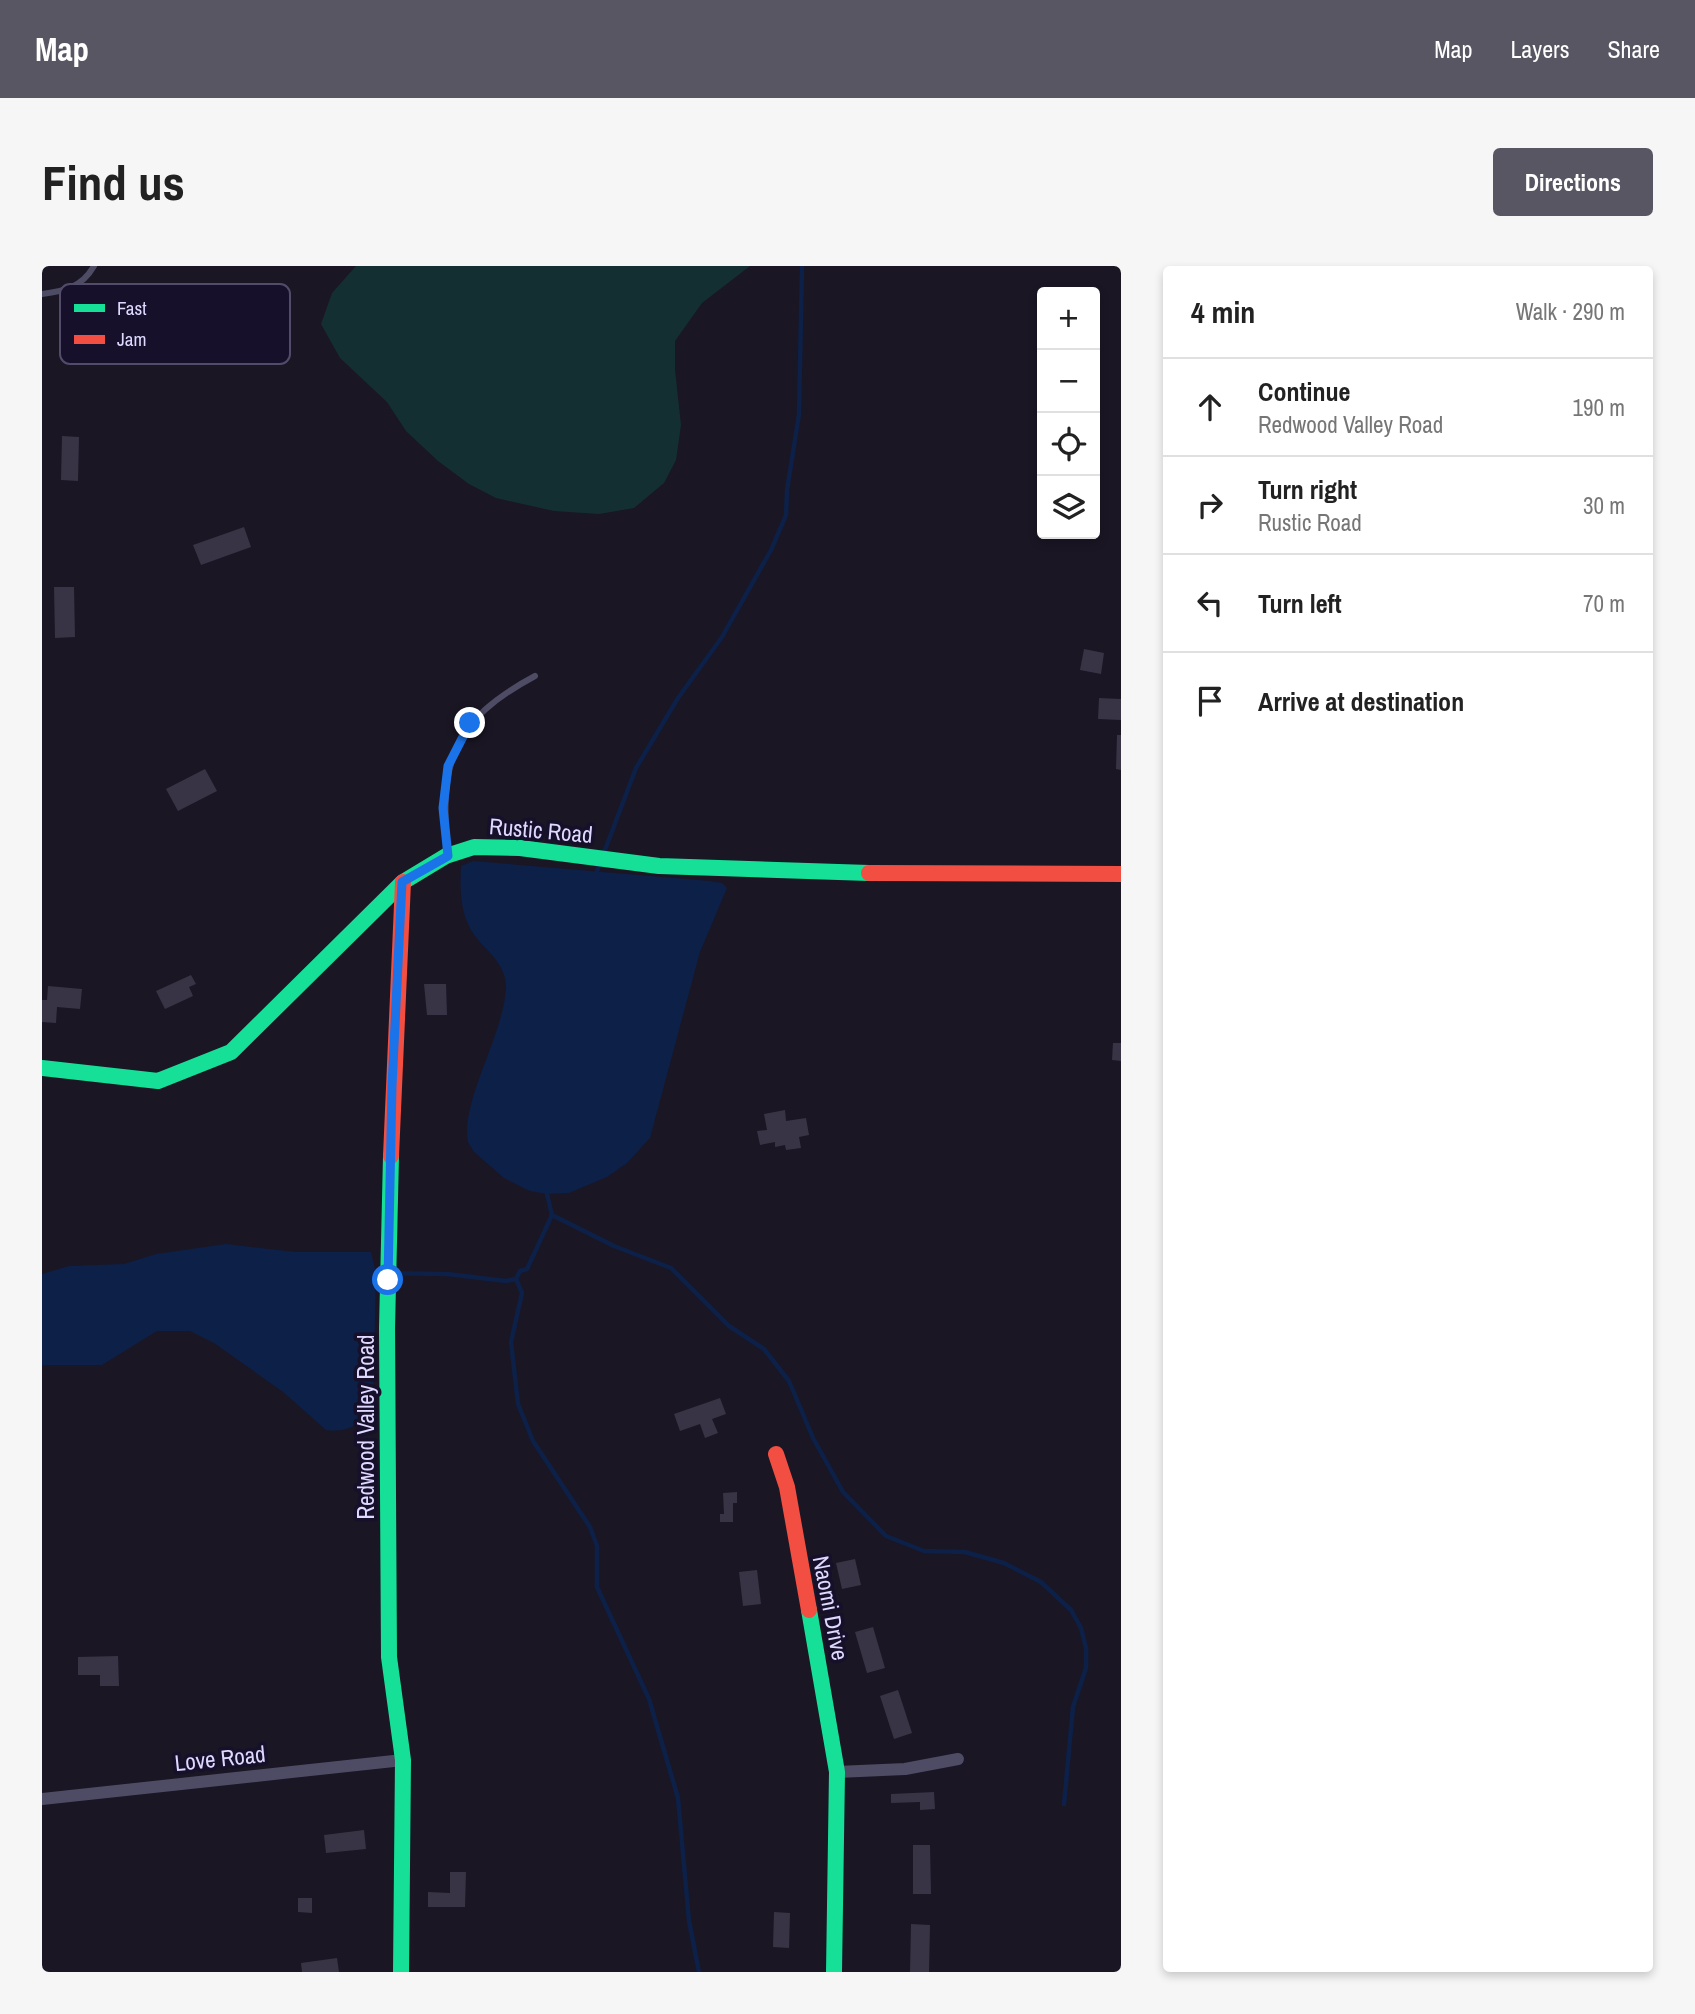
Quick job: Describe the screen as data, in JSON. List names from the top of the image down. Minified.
{"streets":{"street":["Rustic Road","Redwood Valley Road","Naomi Drive","Love Road"]},"crossings":[["Rustic Road","Redwood Valley Road"],["Redwood Valley Road","Love Road"]],"legend":["Fast","Jam"],"page":{"header":"Map","nav":["Map","Layers","Share"],"buttons":"Directions","title":"Find us","heading":["4 min","Walk · 290 m"],"map_buttons":["+","−"],"list":[["Continue","Redwood Valley Road","190 m"],["Turn right","Rustic Road","30 m"],["Turn left","70 m"],"Arrive at destination"]}}
